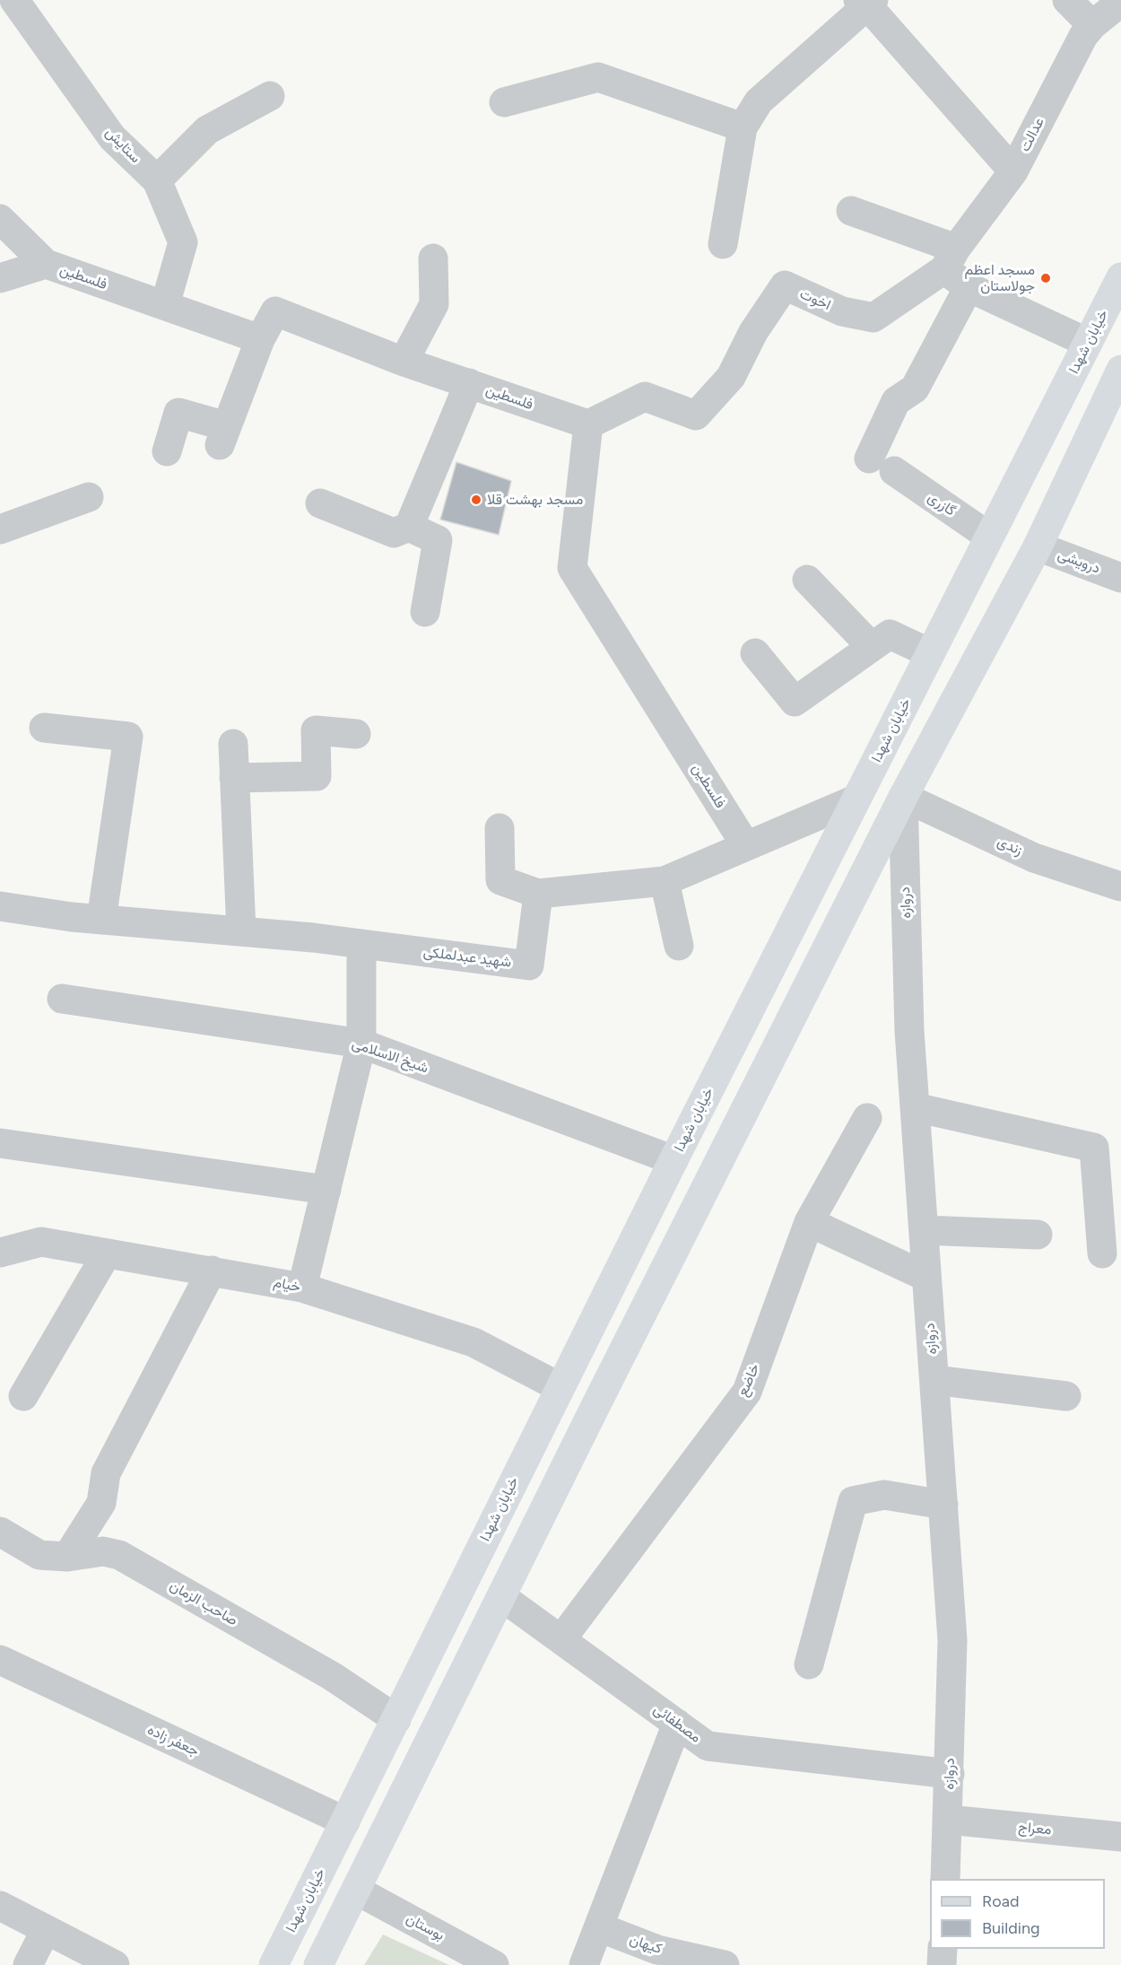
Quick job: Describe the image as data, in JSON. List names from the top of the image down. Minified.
{"streets":{"main road":["خیابان شهدا"],"street":["عدالت","ستایش","فلسطین","اخوت","گازری","درویشی","زندی","دروازه","شهید عبدلملکی","شیخ الاسلامی","خیام","خاضع","صاحب الزمان","مصطفائی","جعفر زاده","معراج","بوستان","کیهان"]},"crossings":[["عدالت","اخوت"],["ستایش","فلسطین"],["فلسطین","اخوت"],["خیابان شهدا","گازری"],["خیابان شهدا","شیخ الاسلامی"],["خیابان شهدا","خیام"],["خیابان شهدا","صاحب الزمان"],["خیابان شهدا","جعفر زاده"],["زندی","دروازه"],["دروازه","مصطفائی"],["دروازه","معراج"],["خاضع","مصطفائی"]],"places":["مسجد اعظم جولاستان","مسجد بهشت قلا"],"legend":["Road","Building"]}
